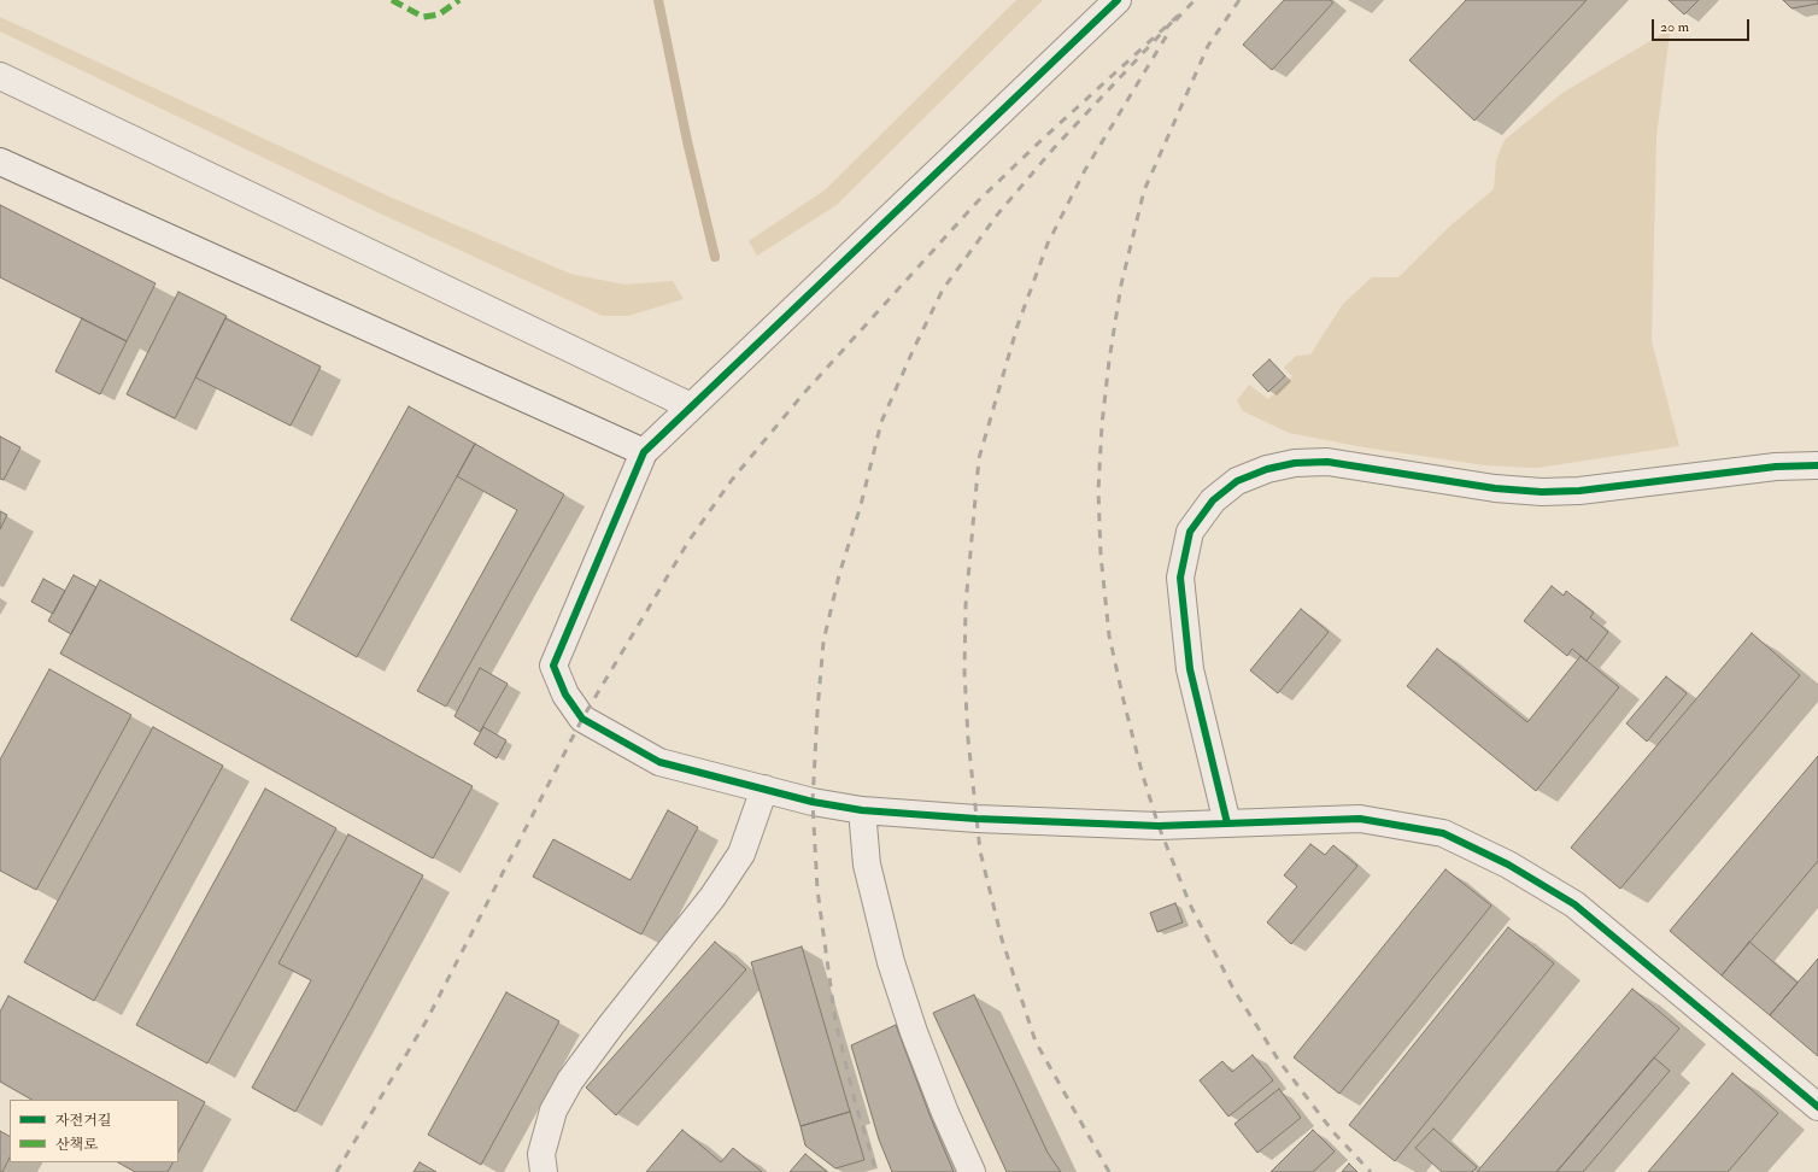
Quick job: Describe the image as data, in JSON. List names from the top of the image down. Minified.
{"legend":["자전거길","산책로"],"scale_bar":"20 m"}
